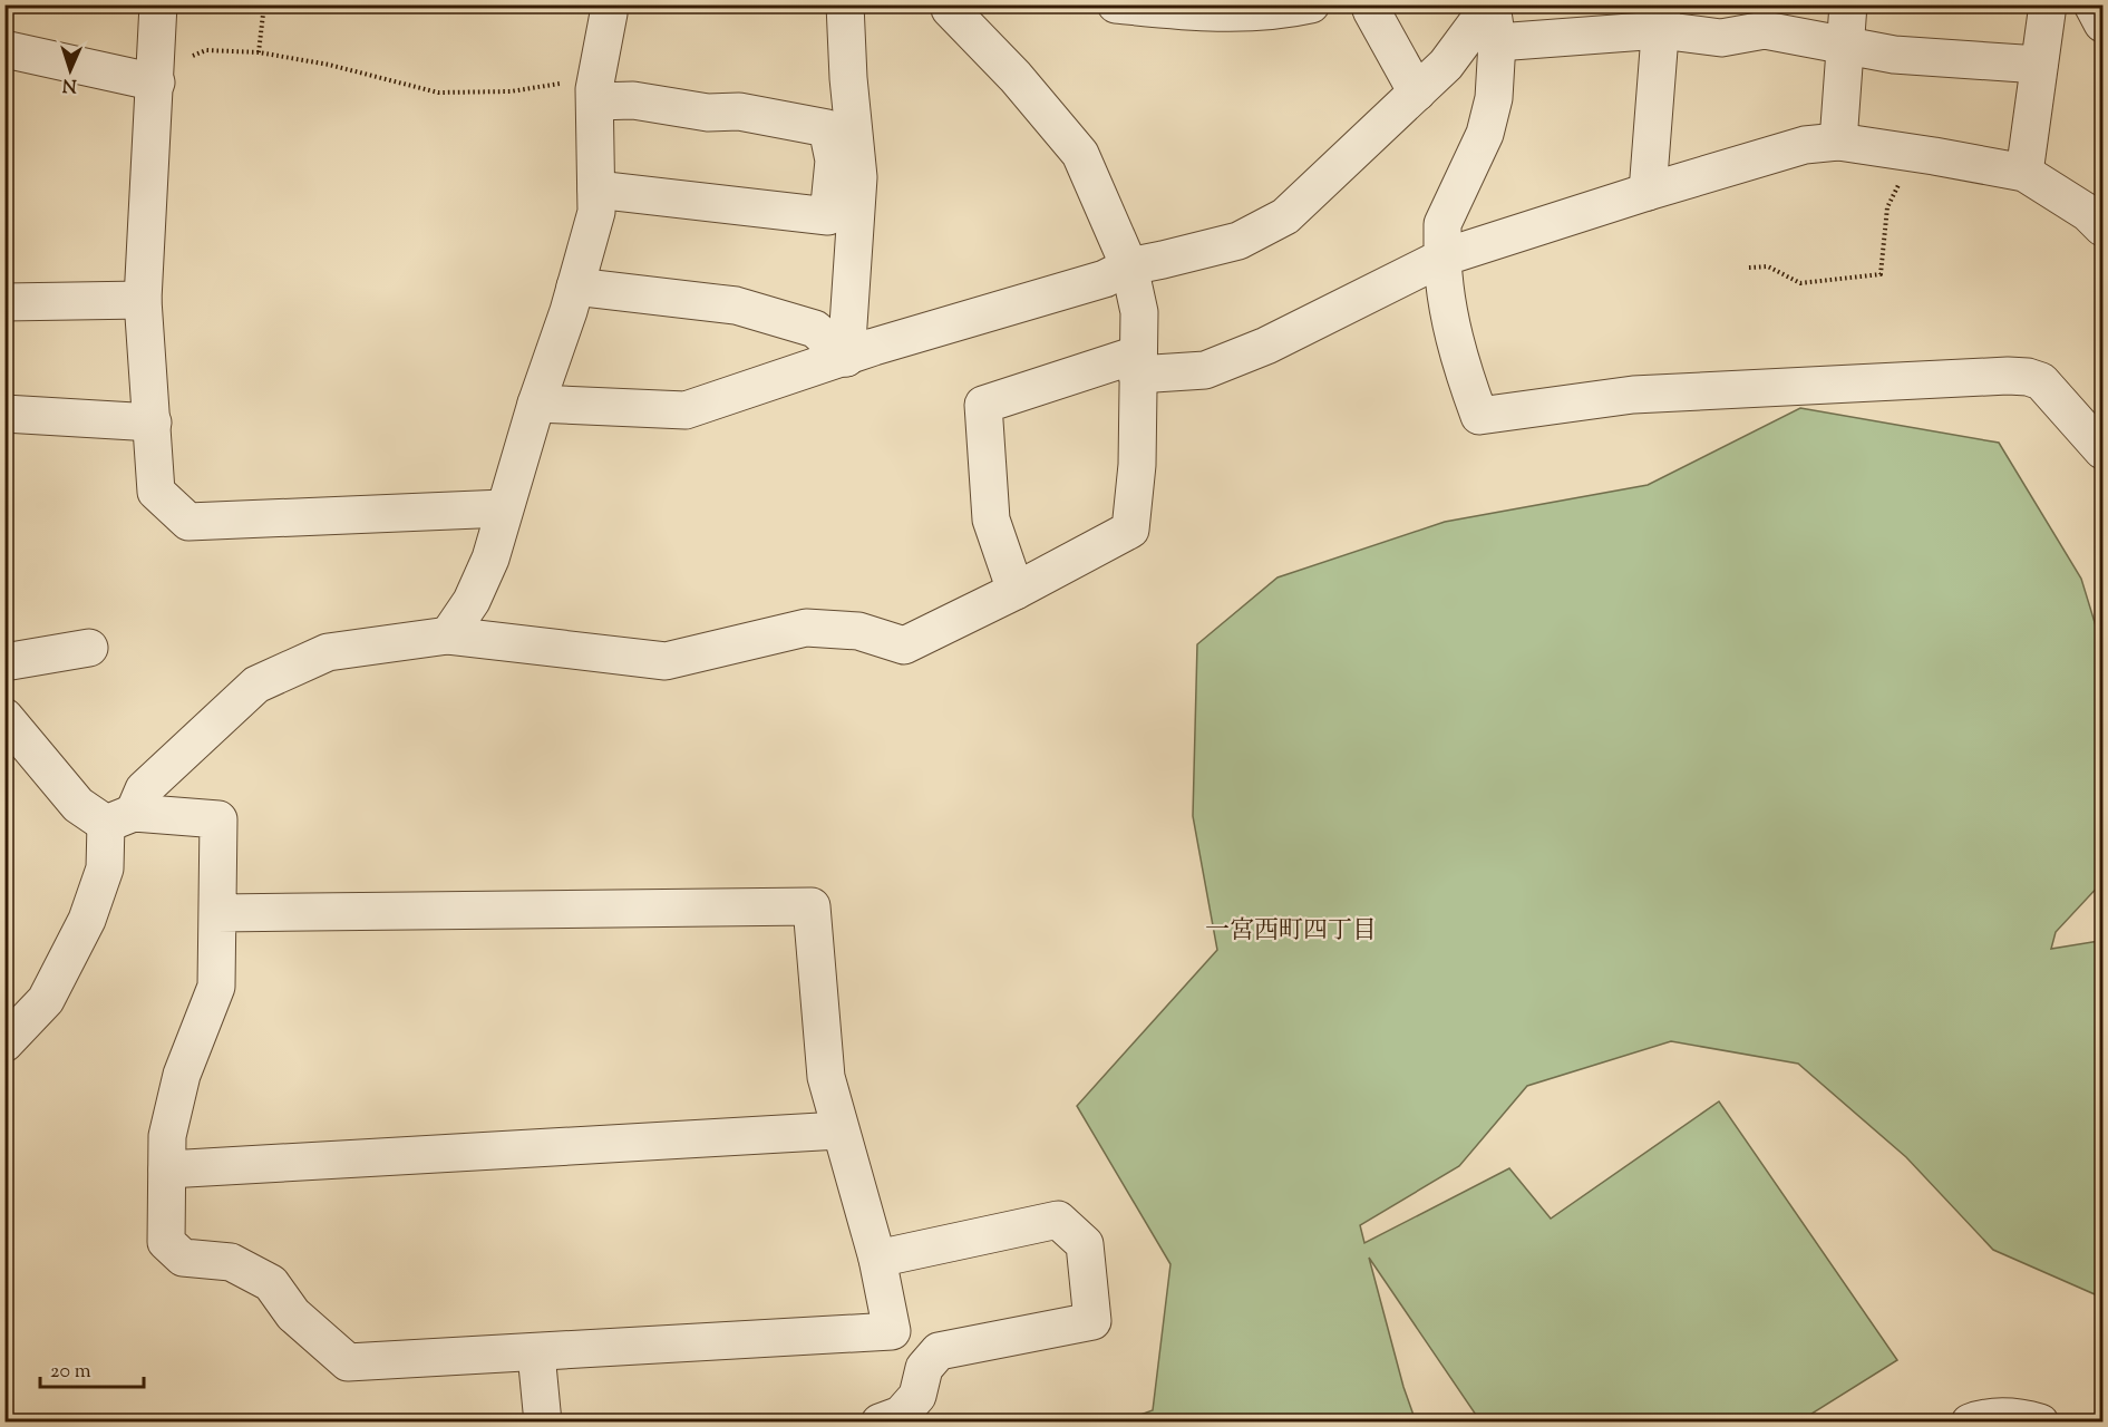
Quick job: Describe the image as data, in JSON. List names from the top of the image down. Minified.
{"districts":["一宮西町四丁目"],"scale_bar":"20 m","north":"bottom"}
